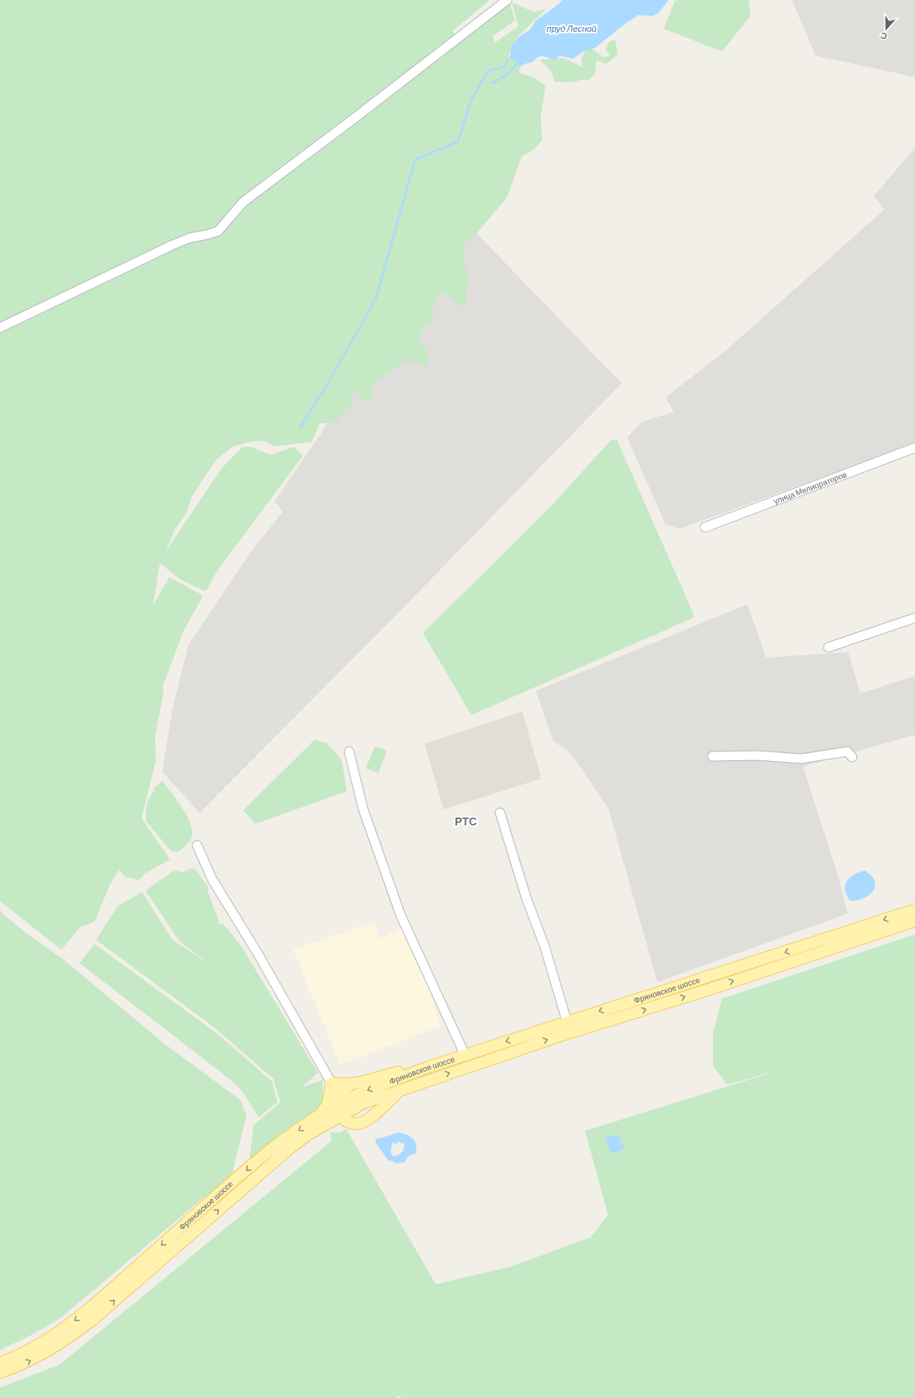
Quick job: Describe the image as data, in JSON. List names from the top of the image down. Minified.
{"streets":{"main road":["Фряновское шоссе"],"street":["улица Мелиораторов"]},"districts":["РТС"],"water":["пруд Лесной"],"north":"bottom"}
